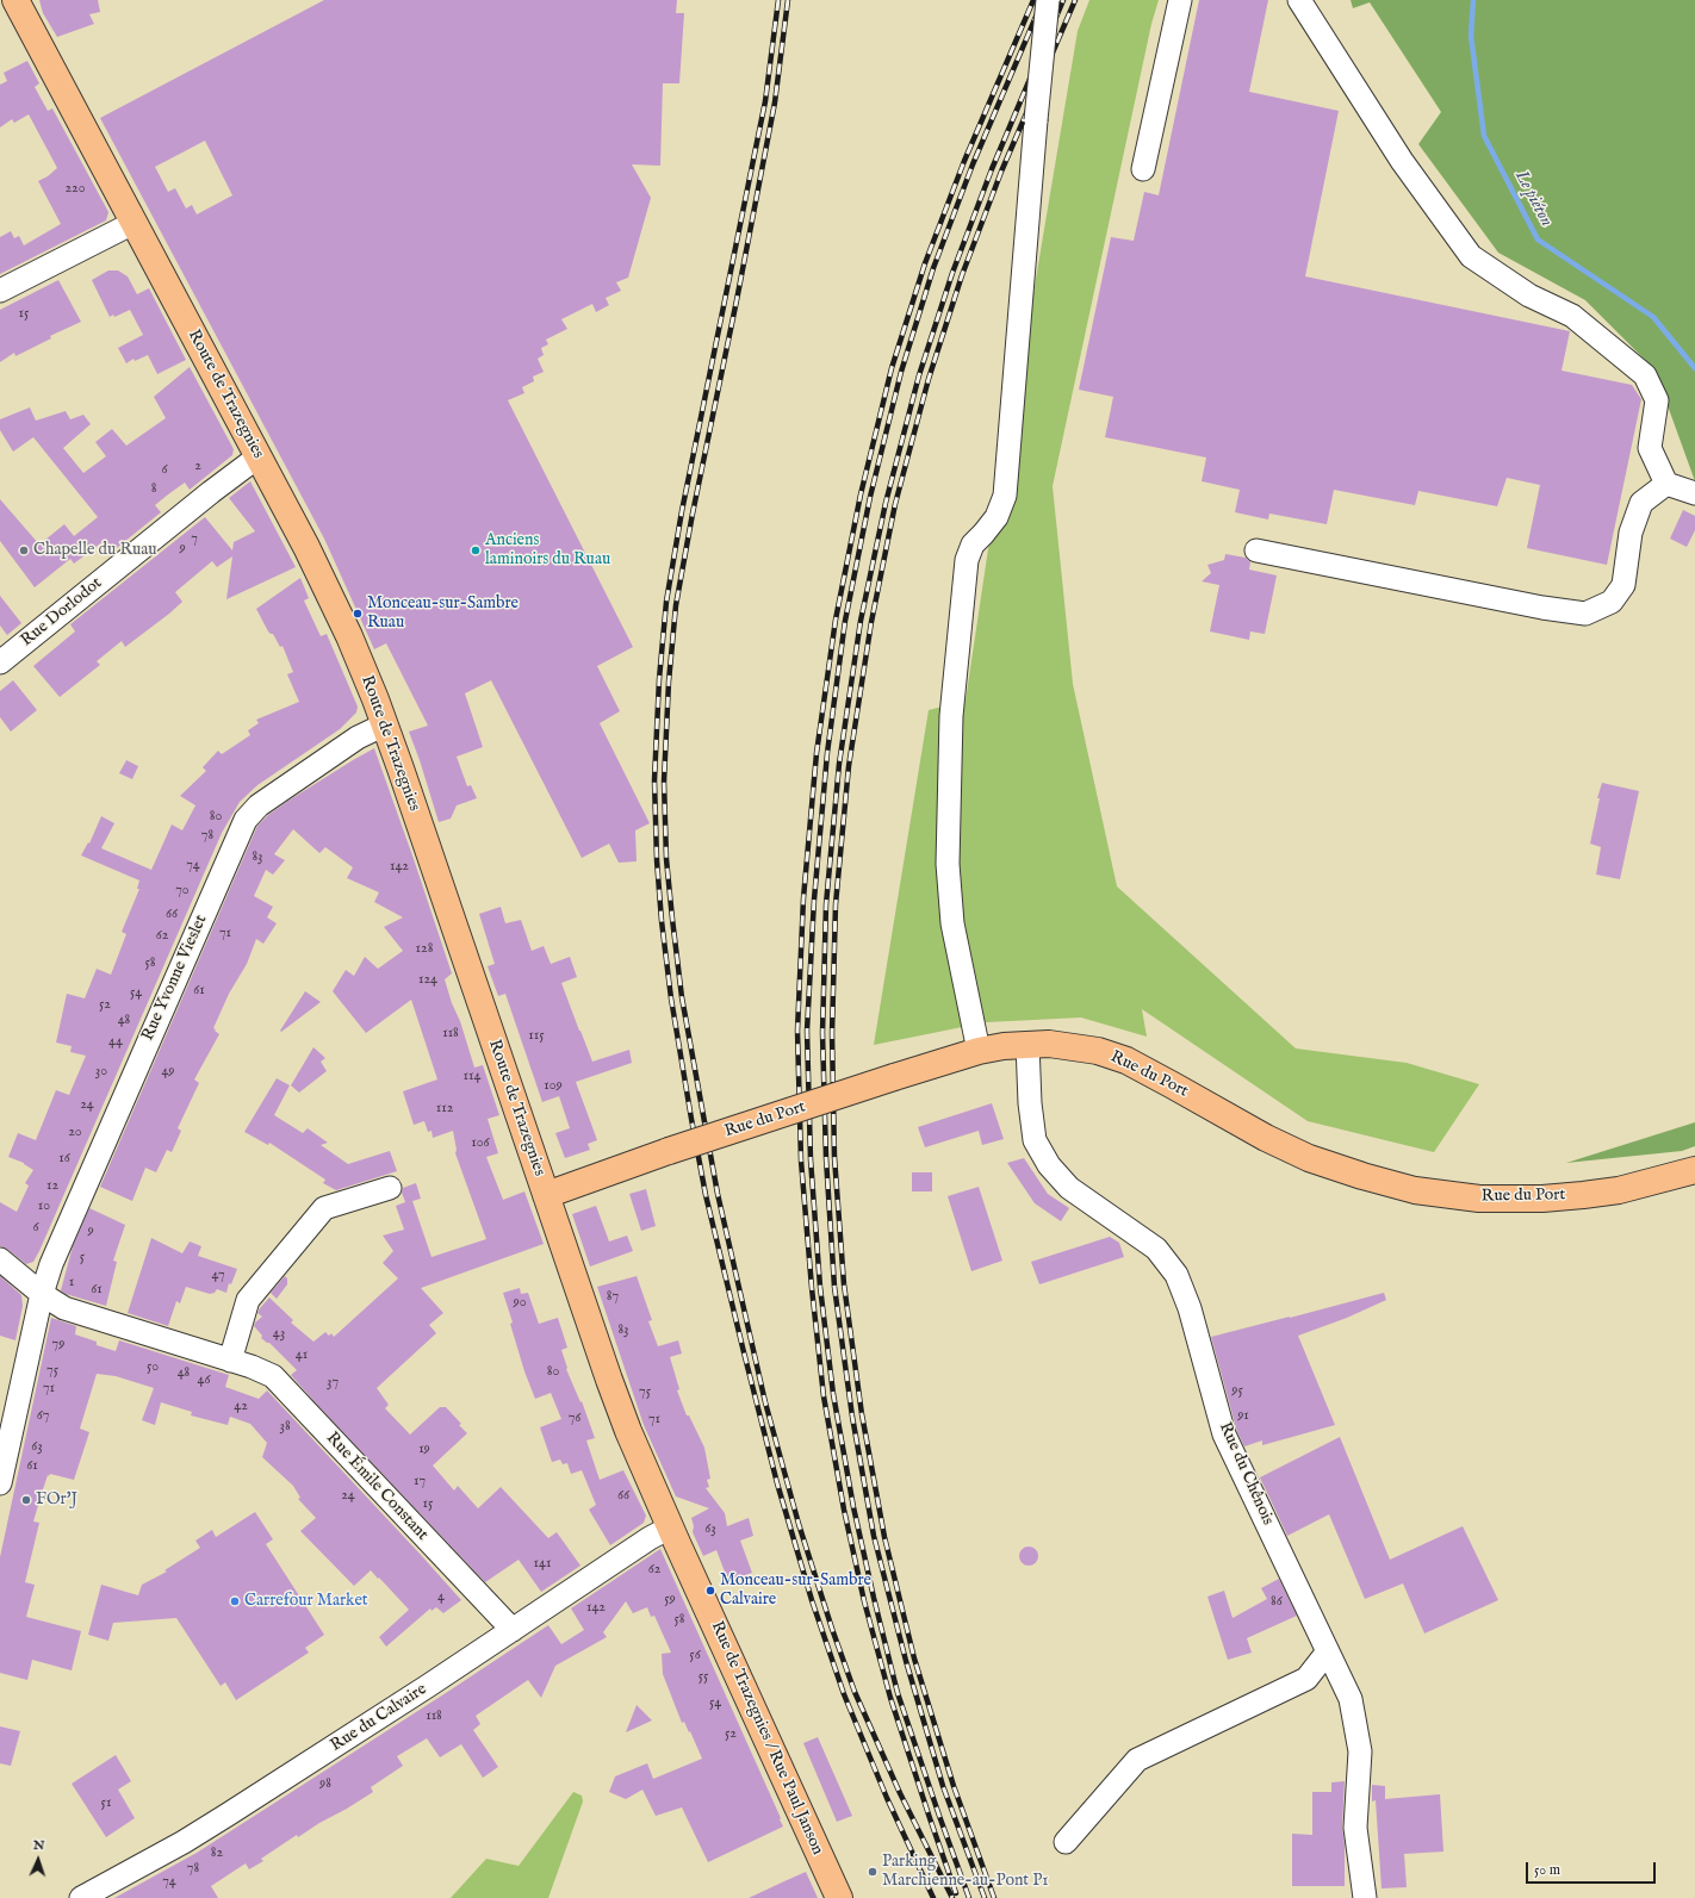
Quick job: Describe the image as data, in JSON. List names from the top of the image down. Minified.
{"streets":{"main road":["Route de Trazegnies","Rue du Port","Rue de Trazegnies / Rue Paul Janson"],"street":["Rue Dorlodot","Rue Yvonne Vieslet","Rue du Chênois","Rue Émile Constant","Rue du Calvaire"]},"crossings":[["Route de Trazegnies","Rue Dorlodot"],["Route de Trazegnies","Rue Yvonne Vieslet"],["Route de Trazegnies","Rue du Port"],["Route de Trazegnies","Rue du Calvaire"],["Route de Trazegnies","Rue de Trazegnies / Rue Paul Janson"],["Rue Yvonne Vieslet","Rue Émile Constant"],["Rue du Port","Rue du Chênois"],["Rue Émile Constant","Rue du Calvaire"],["Rue du Calvaire","Rue de Trazegnies / Rue Paul Janson"]],"water":["Le piéton"],"places":["Chapelle du Ruau","Anciens laminoirs du Ruau","Monceau-sur-Sambre Ruau","FOr'J","Monceau-sur-Sambre Calvaire","Carrefour Market","Parking Marchienne-au-Pont P1"],"house_numbers":["220","15","2","6","8","7","9","80","78","83","74","142","70","66","71","62","128","58","124","61","54","52","48","118","115","44","30","49","114","109","24","112","20","106","16","12","10","6","9","5","47","1","61","87","90","83","43","79","41","50","75","80","48","46","37","71","95","75","42","67","91","76","71","38","63","19","61","17","24","66","15","63","141","62","4","59","86","142","58","56","55","54","118","52","98","51","82","78","74"],"scale_bar":"50 m","north":"top"}
